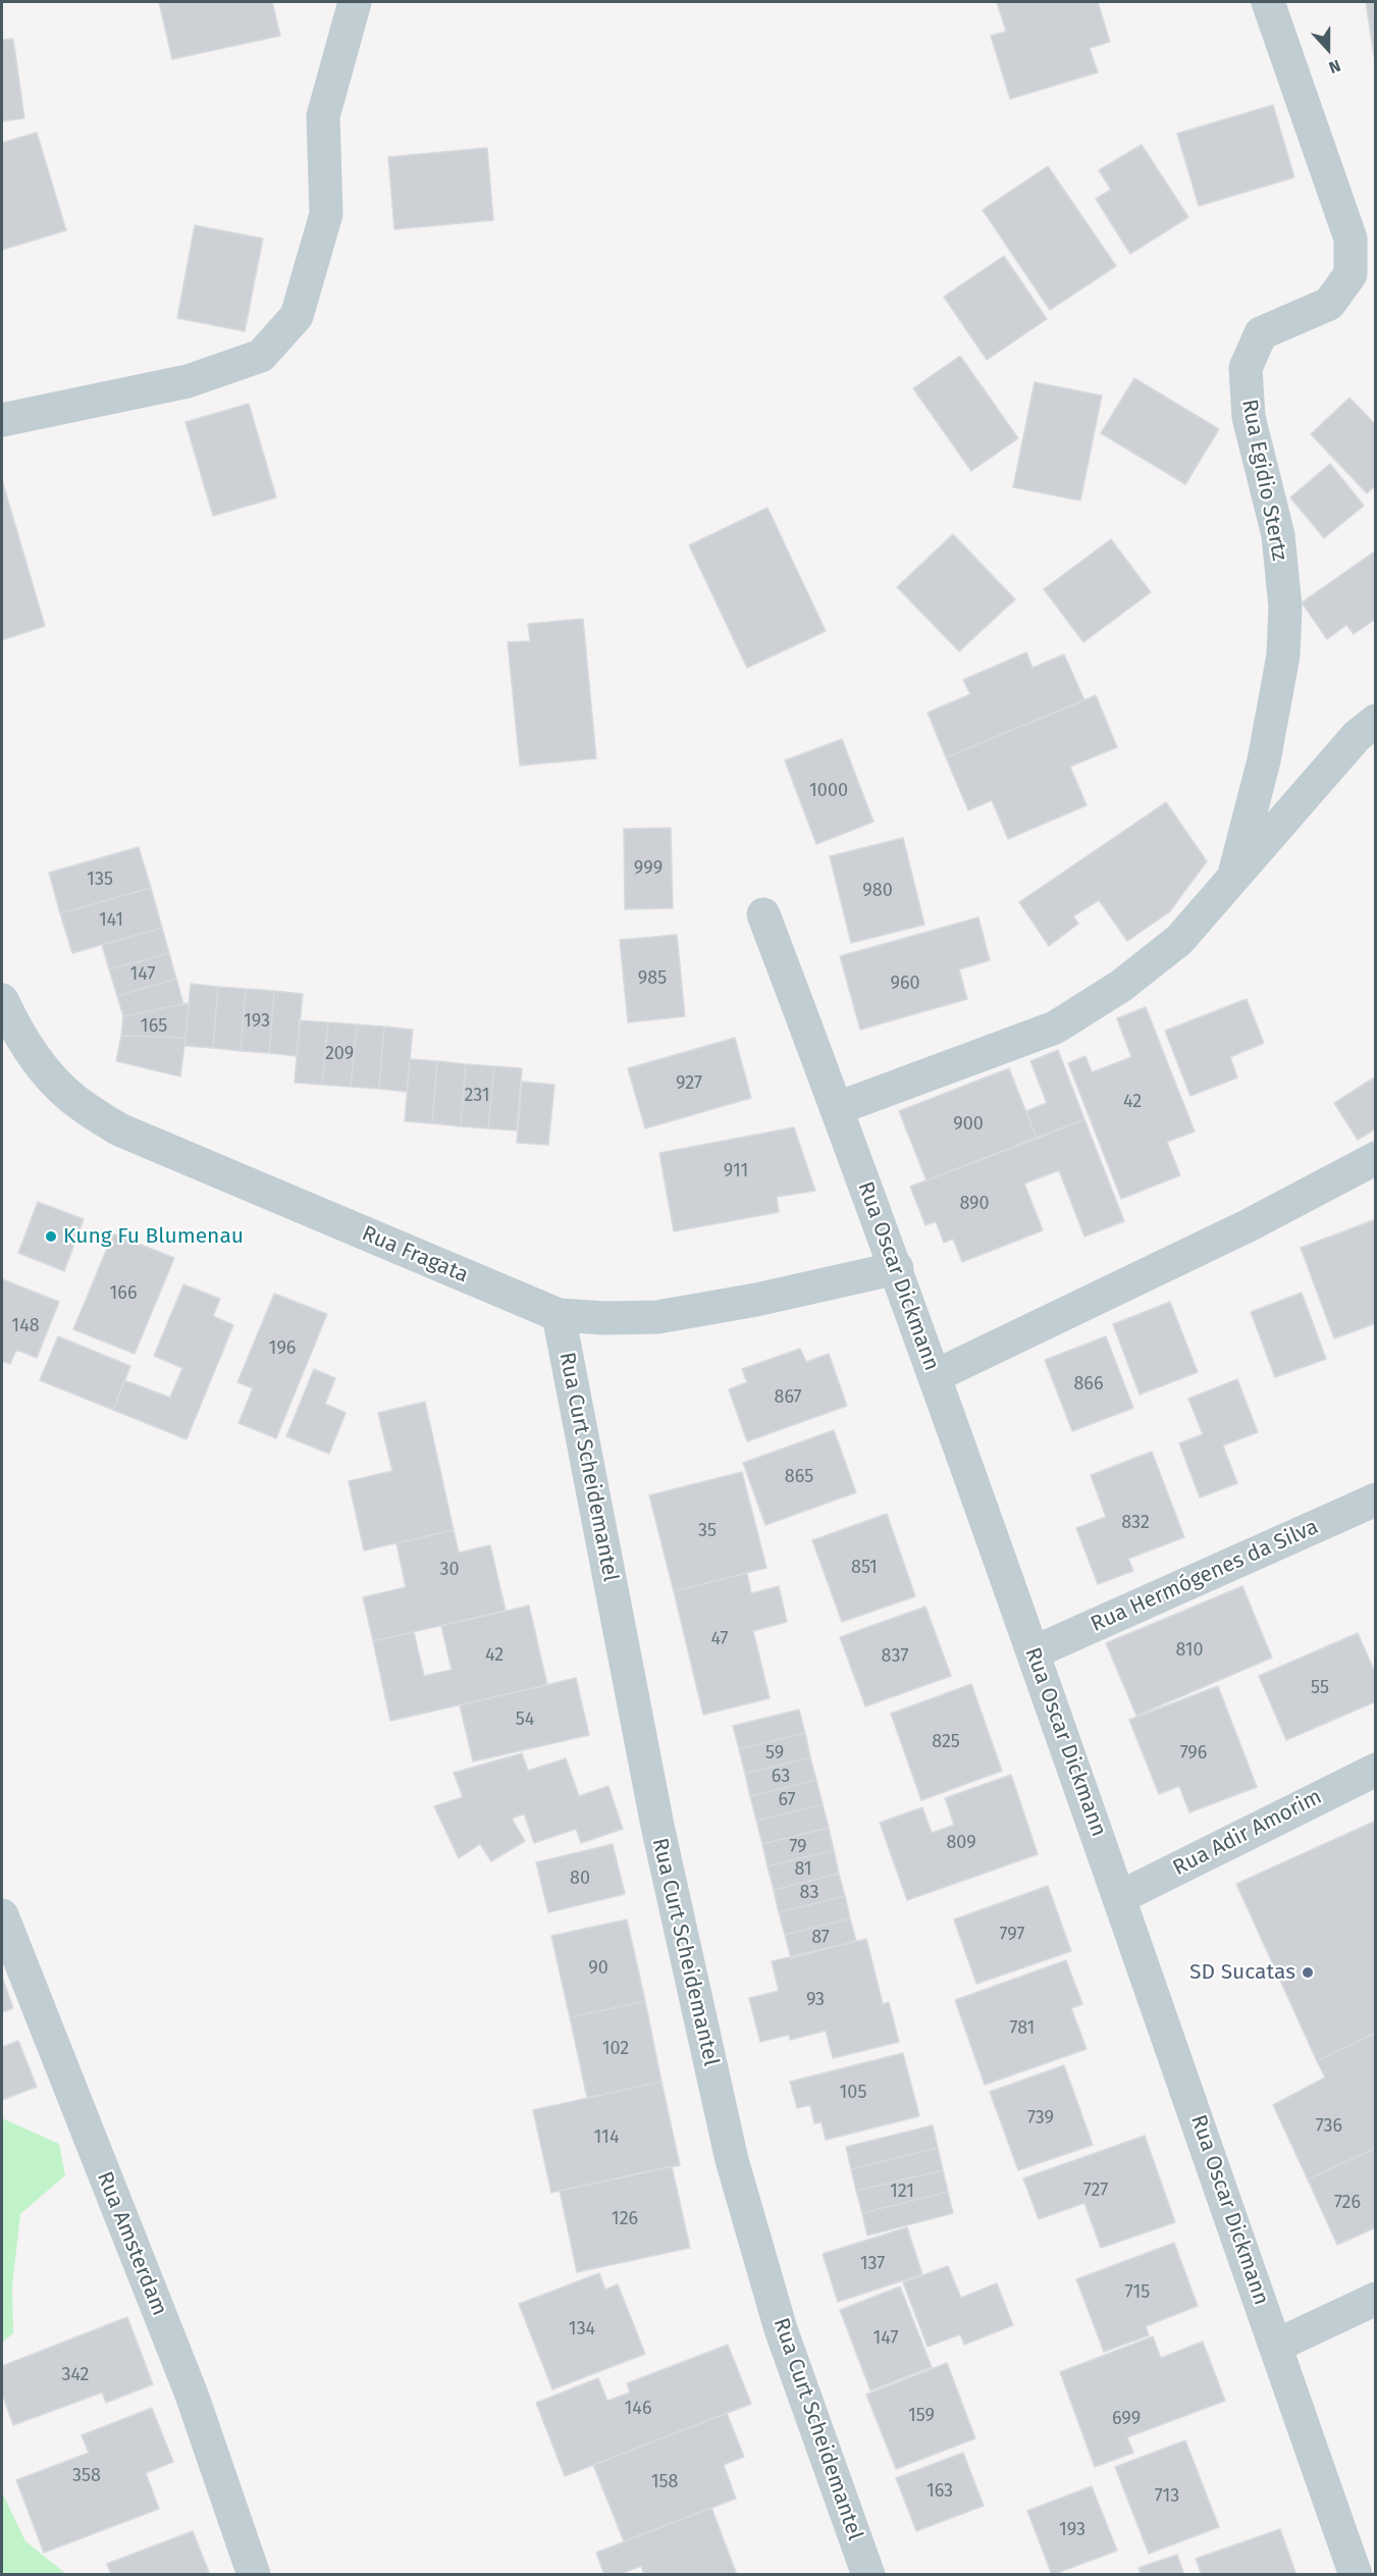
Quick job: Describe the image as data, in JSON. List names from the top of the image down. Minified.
{"streets":{"street":["Rua Egidio Stertz","Rua Fragata","Rua Oscar Dickmann","Rua Curt Scheidemantel","Rua Hermógenes da Silva","Rua Adir Amorim","Rua Amsterdam"]},"crossings":[["Rua Fragata","Rua Oscar Dickmann"],["Rua Fragata","Rua Curt Scheidemantel"],["Rua Oscar Dickmann","Rua Hermógenes da Silva"],["Rua Oscar Dickmann","Rua Adir Amorim"]],"places":["Kung Fu Blumenau","SD Sucatas"],"house_numbers":["1000","999","135","980","141","147","985","960","193","165","209","927","231","42","900","911","890","166","148","196","866","867","865","832","35","851","30","47","810","42","837","55","54","825","59","796","63","67","809","79","81","80","83","797","87","90","93","781","102","105","739","736","114","727","121","726","126","137","715","134","147","342","146","159","699","358","158","163","713","193"],"north":"bottom"}
